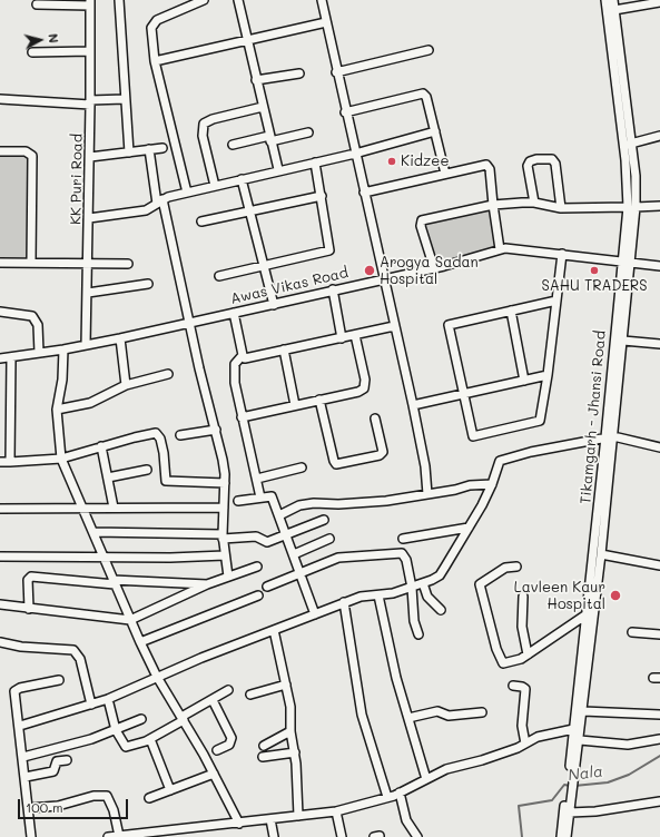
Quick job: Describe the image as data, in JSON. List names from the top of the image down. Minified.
{"streets":{"street":["KK Puri Road","Awas Vikas Road","Tikamgarh - Jhansi Road"]},"crossings":[["KK Puri Road","Awas Vikas Road"],["Awas Vikas Road","Tikamgarh - Jhansi Road"]],"water":["Nala"],"places":["Kidzee","Arogya Sadan Hospital","SAHU TRADERS","Lavleen Kaur Hospital"],"scale_bar":"100 m","north":"right"}
